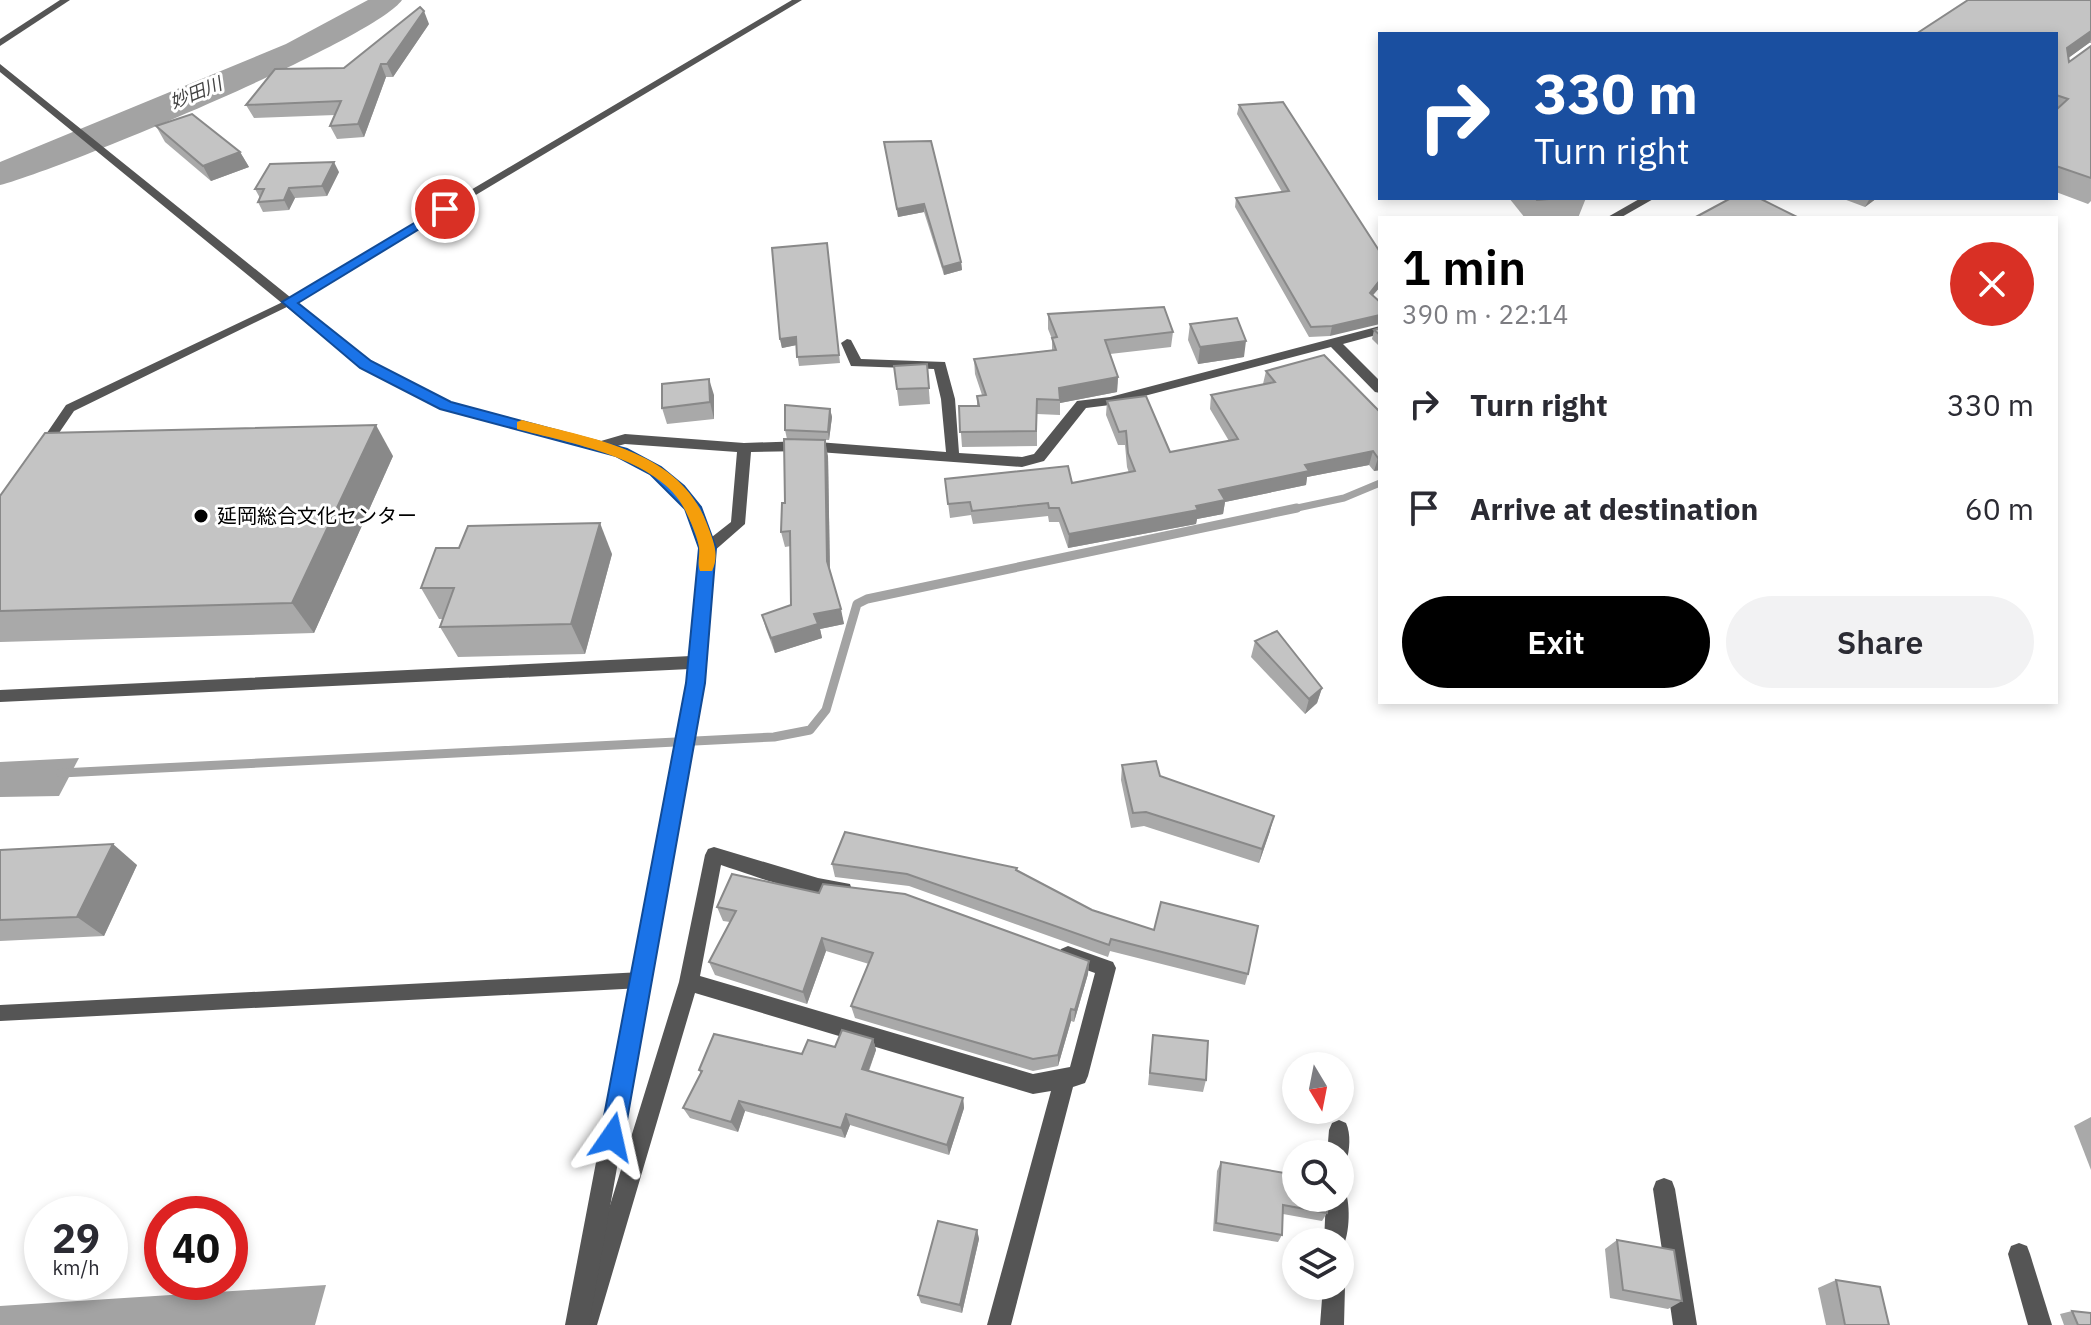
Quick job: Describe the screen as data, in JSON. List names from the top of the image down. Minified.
{"water":["妙田川"],"places":["延岡総合文化センター"],"north":"bottom","page":{"turn":["330 m","Turn right"],"heading":["1 min","390 m · 22:14"],"list":[{"name":"Turn right","value":"330 m"},{"name":"Arrive at destination","value":"60 m"}],"buttons":["Exit","Share"],"speed":"29 km/h","limit":"40"}}
